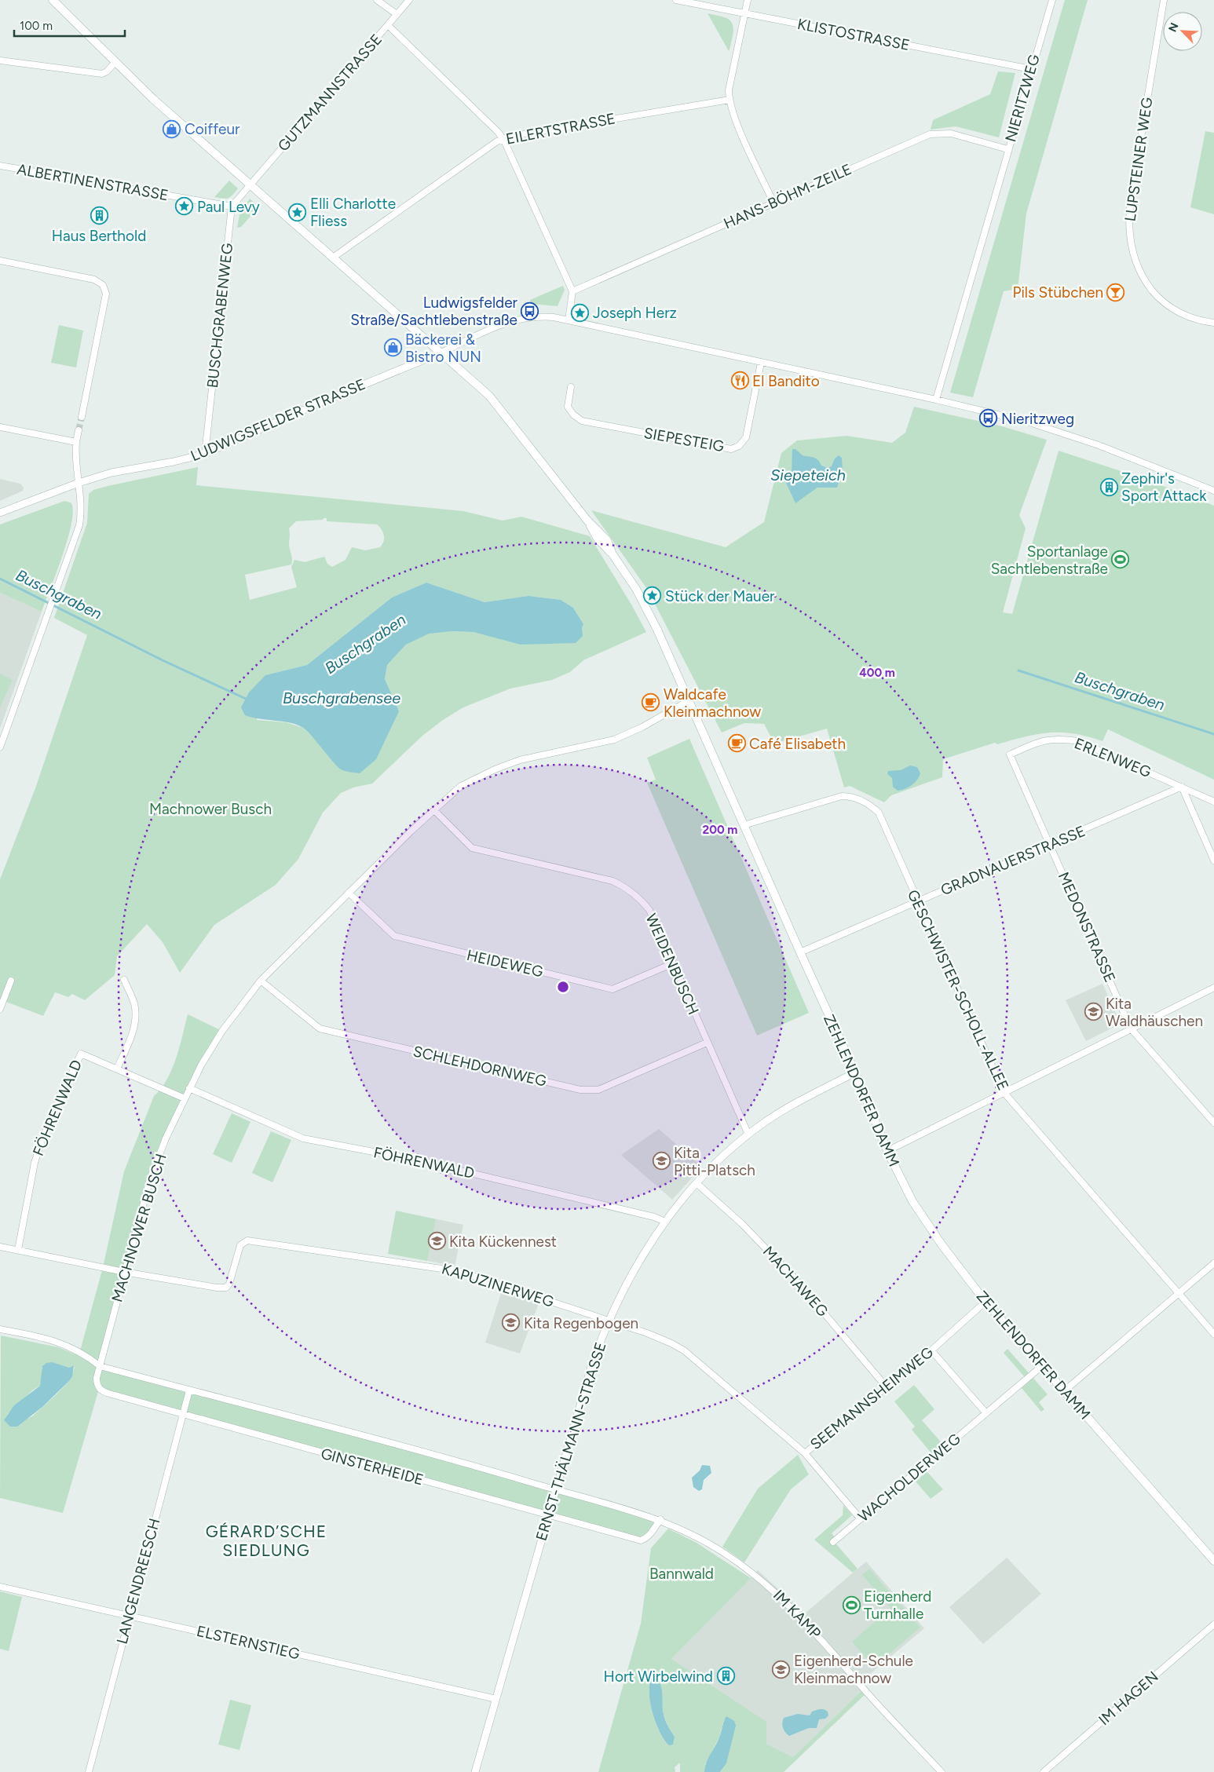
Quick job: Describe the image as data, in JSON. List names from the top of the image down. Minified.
{"streets":{"main road":["ZEHLENDORFER DAMM"],"street":["KLISTOSTRASSE","GUTZMANNSTRASSE","NIERITZWEG","EILERTSTRASSE","LUPSTEINER WEG","ALBERTINENSTRASSE","HANS-BÖHM-ZEILE","BUSCHGRABENWEG","LUDWIGSFELDER STRASSE","SIEPESTEIG","ERLENWEG","GRADNAUERSTRASSE","MEDONSTRASSE","HEIDEWEG","WEIDENBUSCH","GESCHWISTER-SCHOLL-ALLEE","SCHLEHDORNWEG","FÖHRENWALD","MACHNOWER BUSCH","MACHAWEG","KAPUZINERWEG","SEEMANNSHEIMWEG","ERNST-THÄLMANN-STRASSE","GINSTERHEIDE","WACHOLDERWEG","LANGENDREESCH","IM KAMP","ELSTERNSTIEG","IM HAGEN"]},"crossings":[["KLISTOSTRASSE","NIERITZWEG"],["GUTZMANNSTRASSE","ZEHLENDORFER DAMM"],["NIERITZWEG","HANS-BÖHM-ZEILE"],["EILERTSTRASSE","ZEHLENDORFER DAMM"],["ALBERTINENSTRASSE","BUSCHGRABENWEG"],["BUSCHGRABENWEG","LUDWIGSFELDER STRASSE"],["LUDWIGSFELDER STRASSE","ZEHLENDORFER DAMM"],["ERLENWEG","GRADNAUERSTRASSE"],["ERLENWEG","MEDONSTRASSE"],["GRADNAUERSTRASSE","MEDONSTRASSE"],["GRADNAUERSTRASSE","GESCHWISTER-SCHOLL-ALLEE"],["GRADNAUERSTRASSE","ZEHLENDORFER DAMM"],["HEIDEWEG","WEIDENBUSCH"],["HEIDEWEG","MACHNOWER BUSCH"],["WEIDENBUSCH","SCHLEHDORNWEG"],["WEIDENBUSCH","MACHNOWER BUSCH"],["WEIDENBUSCH","ERNST-THÄLMANN-STRASSE"],["GESCHWISTER-SCHOLL-ALLEE","ZEHLENDORFER DAMM"],["SCHLEHDORNWEG","MACHNOWER BUSCH"],["ZEHLENDORFER DAMM","MACHNOWER BUSCH"],["ZEHLENDORFER DAMM","SEEMANNSHEIMWEG"],["ZEHLENDORFER DAMM","ERNST-THÄLMANN-STRASSE"],["ZEHLENDORFER DAMM","WACHOLDERWEG"],["FÖHRENWALD","MACHNOWER BUSCH"],["FÖHRENWALD","ERNST-THÄLMANN-STRASSE"],["MACHNOWER BUSCH","KAPUZINERWEG"],["MACHNOWER BUSCH","GINSTERHEIDE"],["MACHAWEG","SEEMANNSHEIMWEG"],["MACHAWEG","ERNST-THÄLMANN-STRASSE"],["KAPUZINERWEG","SEEMANNSHEIMWEG"],["KAPUZINERWEG","ERNST-THÄLMANN-STRASSE"],["SEEMANNSHEIMWEG","WACHOLDERWEG"],["ERNST-THÄLMANN-STRASSE","GINSTERHEIDE"],["ERNST-THÄLMANN-STRASSE","ELSTERNSTIEG"],["GINSTERHEIDE","LANGENDREESCH"],["GINSTERHEIDE","IM KAMP"],["LANGENDREESCH","ELSTERNSTIEG"]],"districts":["GÉRARD’SCHE SIEDLUNG"],"water":["Siepeteich","Buschgraben","Buschgrabensee"],"parks":["Machnower Busch","Bannwald"],"places":{"shop":["Coiffeur","Bäckerei & Bistro NUN"],"place":["Paul Levy","Elli Charlotte Fliess","Joseph Herz","Stück der Mauer"],"building":["Haus Berthold","Zephir's Sport Attack","Hort Wirbelwind"],"bar":["Pils Stübchen"],"bus stop":["Ludwigsfelder Straße/Sachtlebenstraße","Nieritzweg"],"restaurant":["El Bandito"],"sports":["Sportanlage Sachtlebenstraße","Eigenherd Turnhalle"],"cafe":["Waldcafe Kleinmachnow","Café Elisabeth"],"school or university":["Kita Waldhäuschen","Kita Pitti-Platsch","Kita Kückennest","Kita Regenbogen","Eigenherd-Schule Kleinmachnow"]},"scale_bar":"100 m","north":"top left","rings":["400 m","200 m"]}
